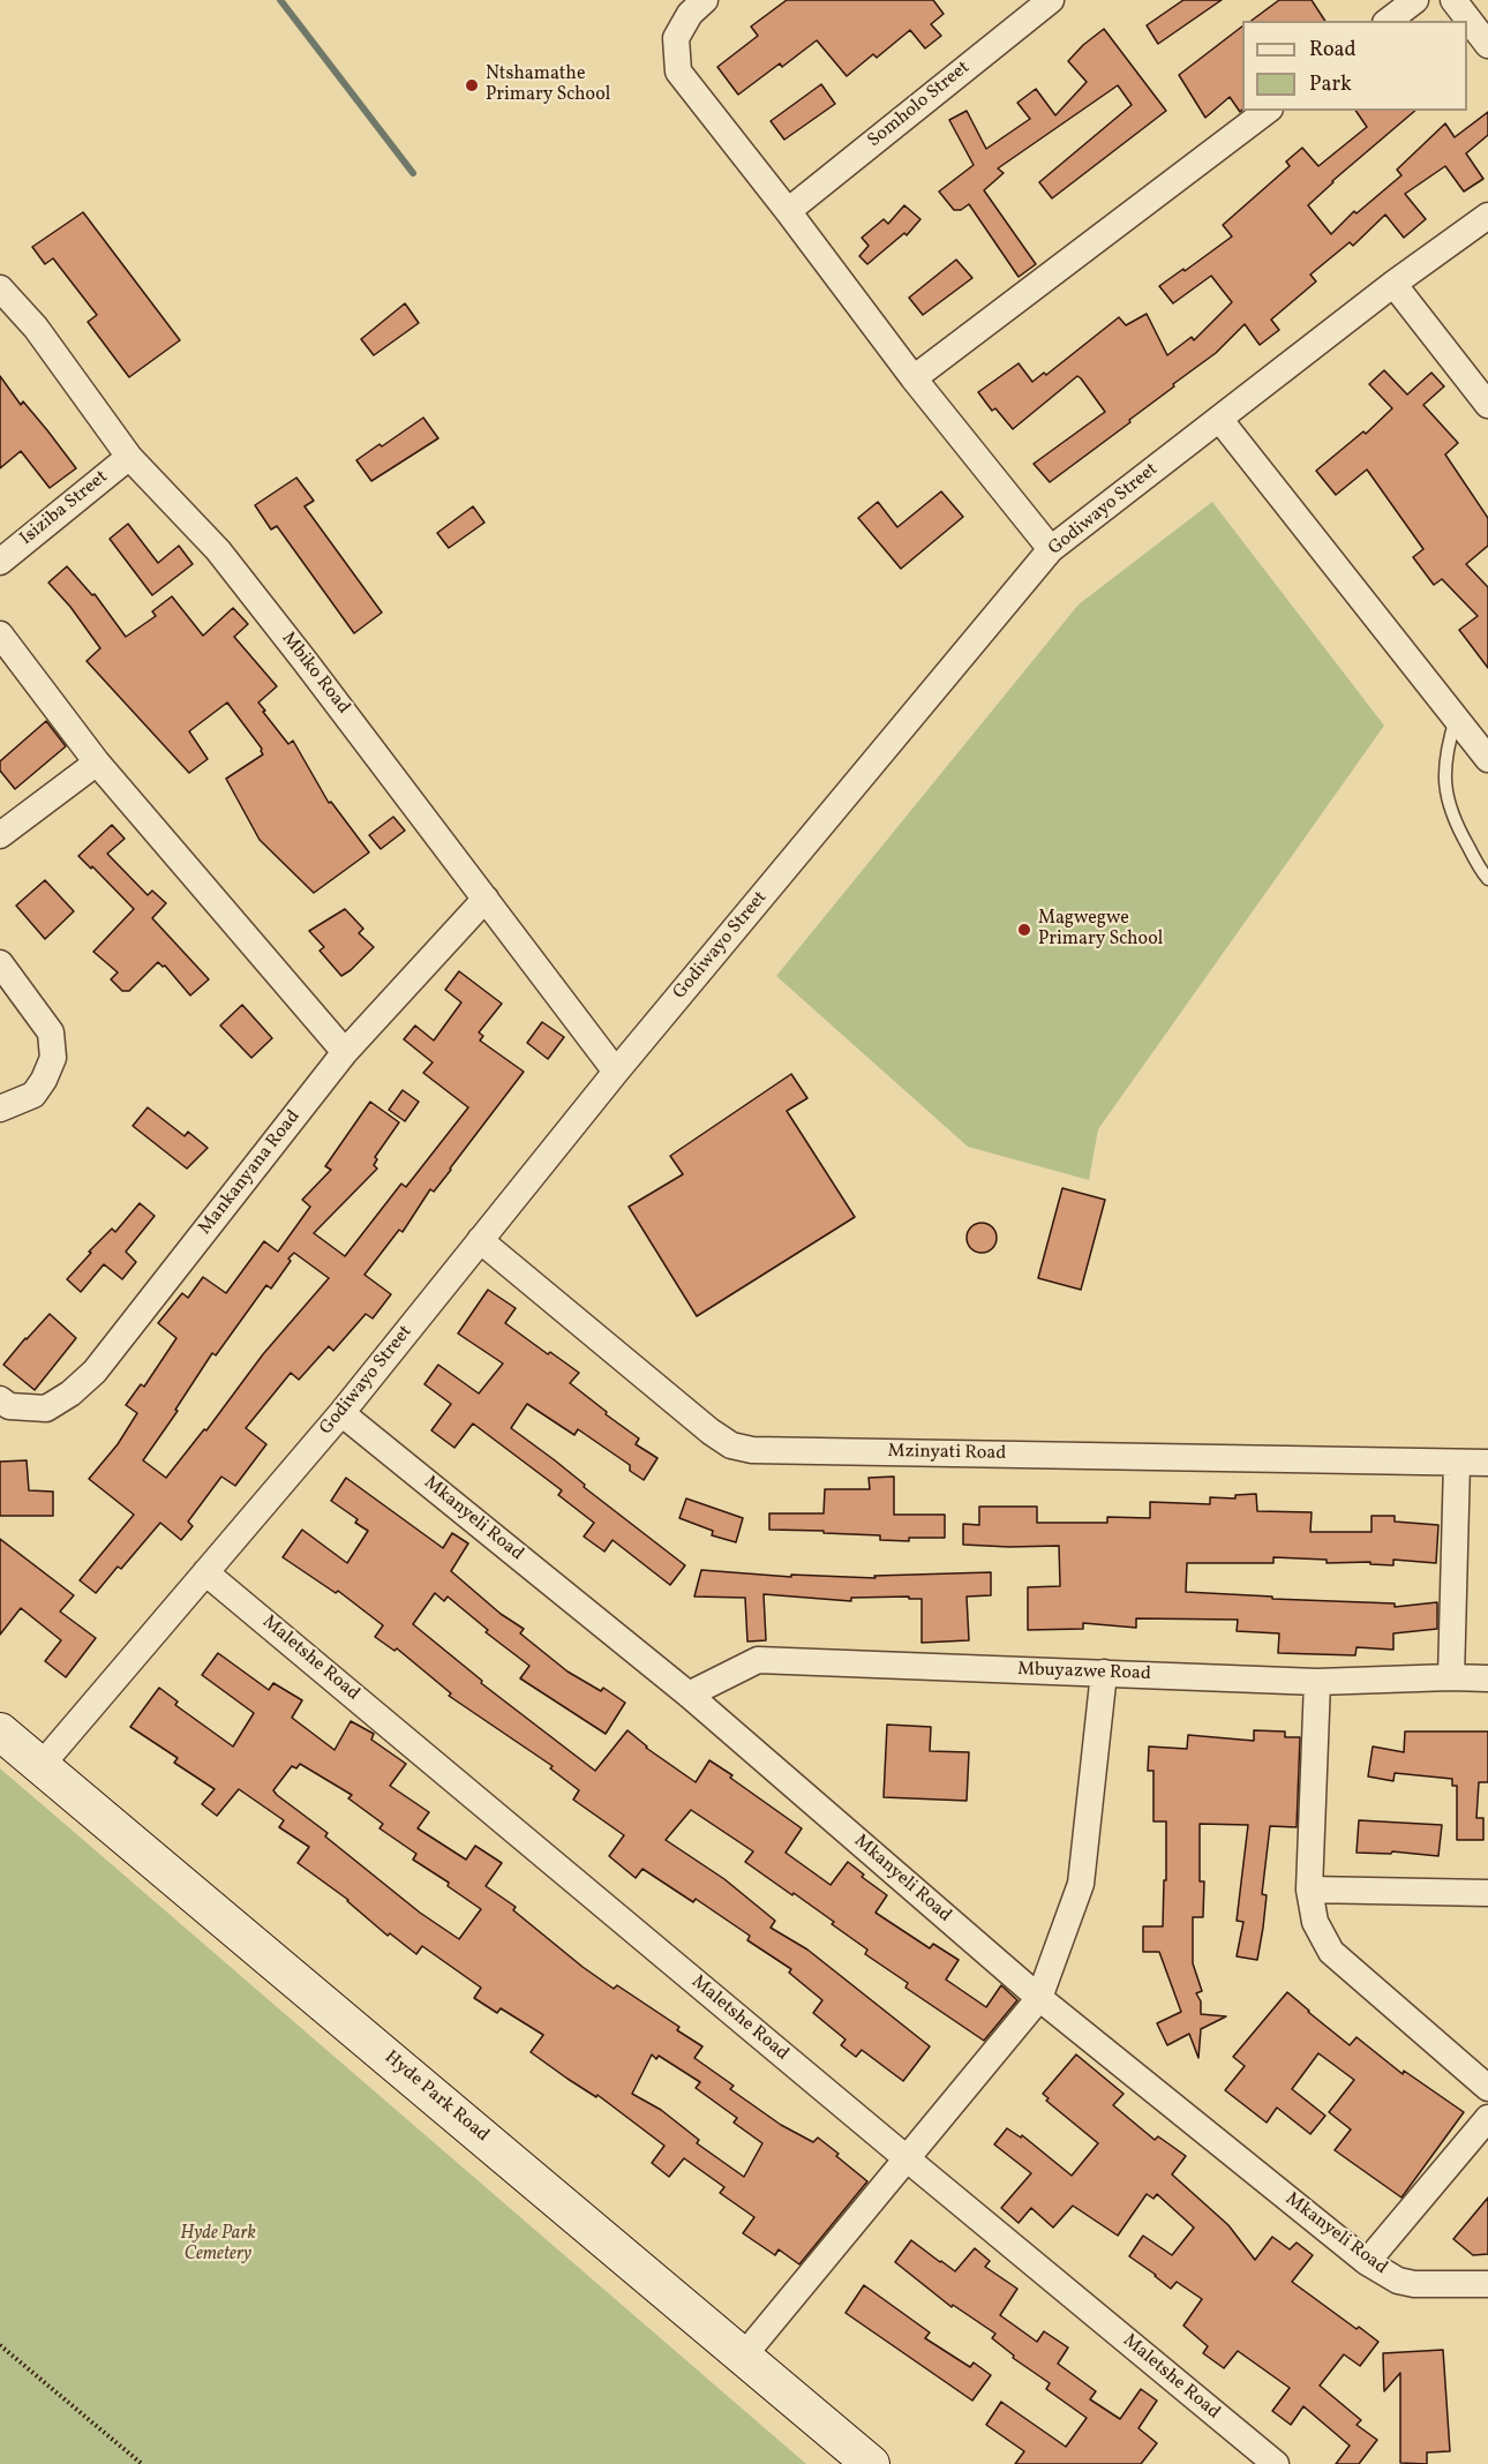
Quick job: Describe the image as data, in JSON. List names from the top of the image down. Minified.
{"streets":{"street":["Somholo Street","Isiziba Street","Godiwayo Street","Mbiko Road","Mankanyana Road","Mzinyati Road","Mkanyeli Road","Maletshe Road","Mbuyazwe Road","Hyde Park Road"]},"crossings":[["Isiziba Street","Mbiko Road"],["Godiwayo Street","Mbiko Road"],["Godiwayo Street","Mzinyati Road"],["Godiwayo Street","Mkanyeli Road"],["Godiwayo Street","Maletshe Road"],["Godiwayo Street","Hyde Park Road"],["Mbiko Road","Mankanyana Road"],["Mkanyeli Road","Mbuyazwe Road"]],"parks":["Hyde Park Cemetery"],"places":["Ntshamathe Primary School","Magwegwe Primary School"],"legend":["Road","Park"]}
